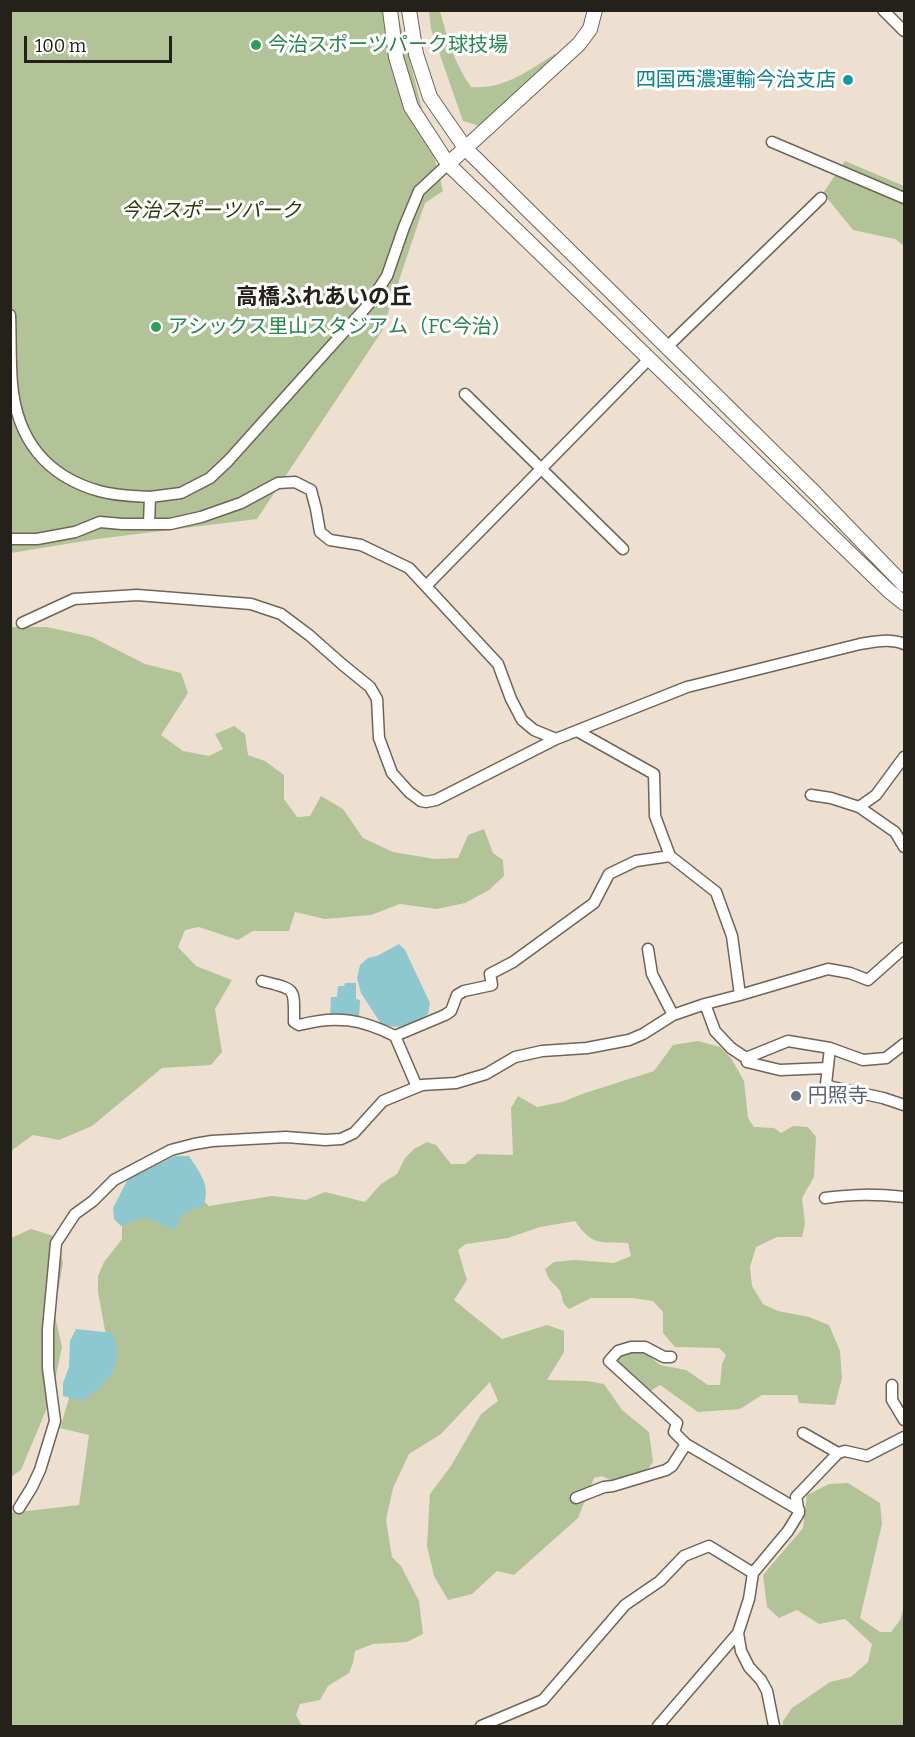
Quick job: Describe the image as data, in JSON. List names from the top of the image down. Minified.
{"districts":["高橋ふれあいの丘"],"parks":["今治スポーツパーク"],"places":["今治スポーツパーク球技場","四国西濃運輸今治支店","アシックス里山スタジアム（FC今治）","円照寺"],"scale_bar":"100 m"}
